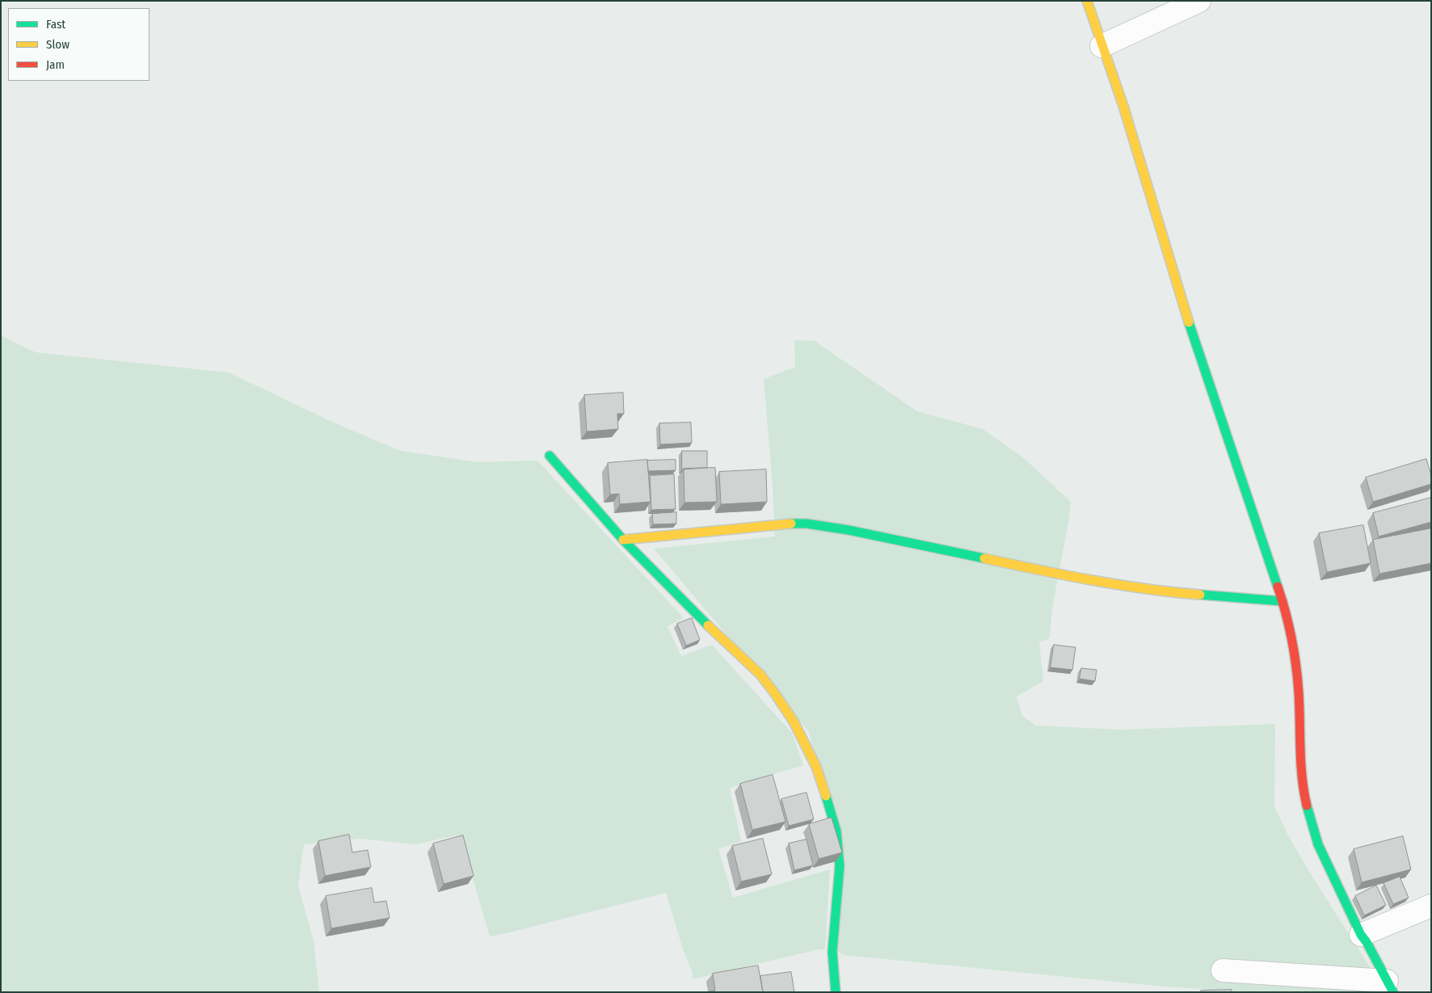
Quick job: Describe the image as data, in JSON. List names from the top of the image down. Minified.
{"legend":["Fast","Slow","Jam"]}
